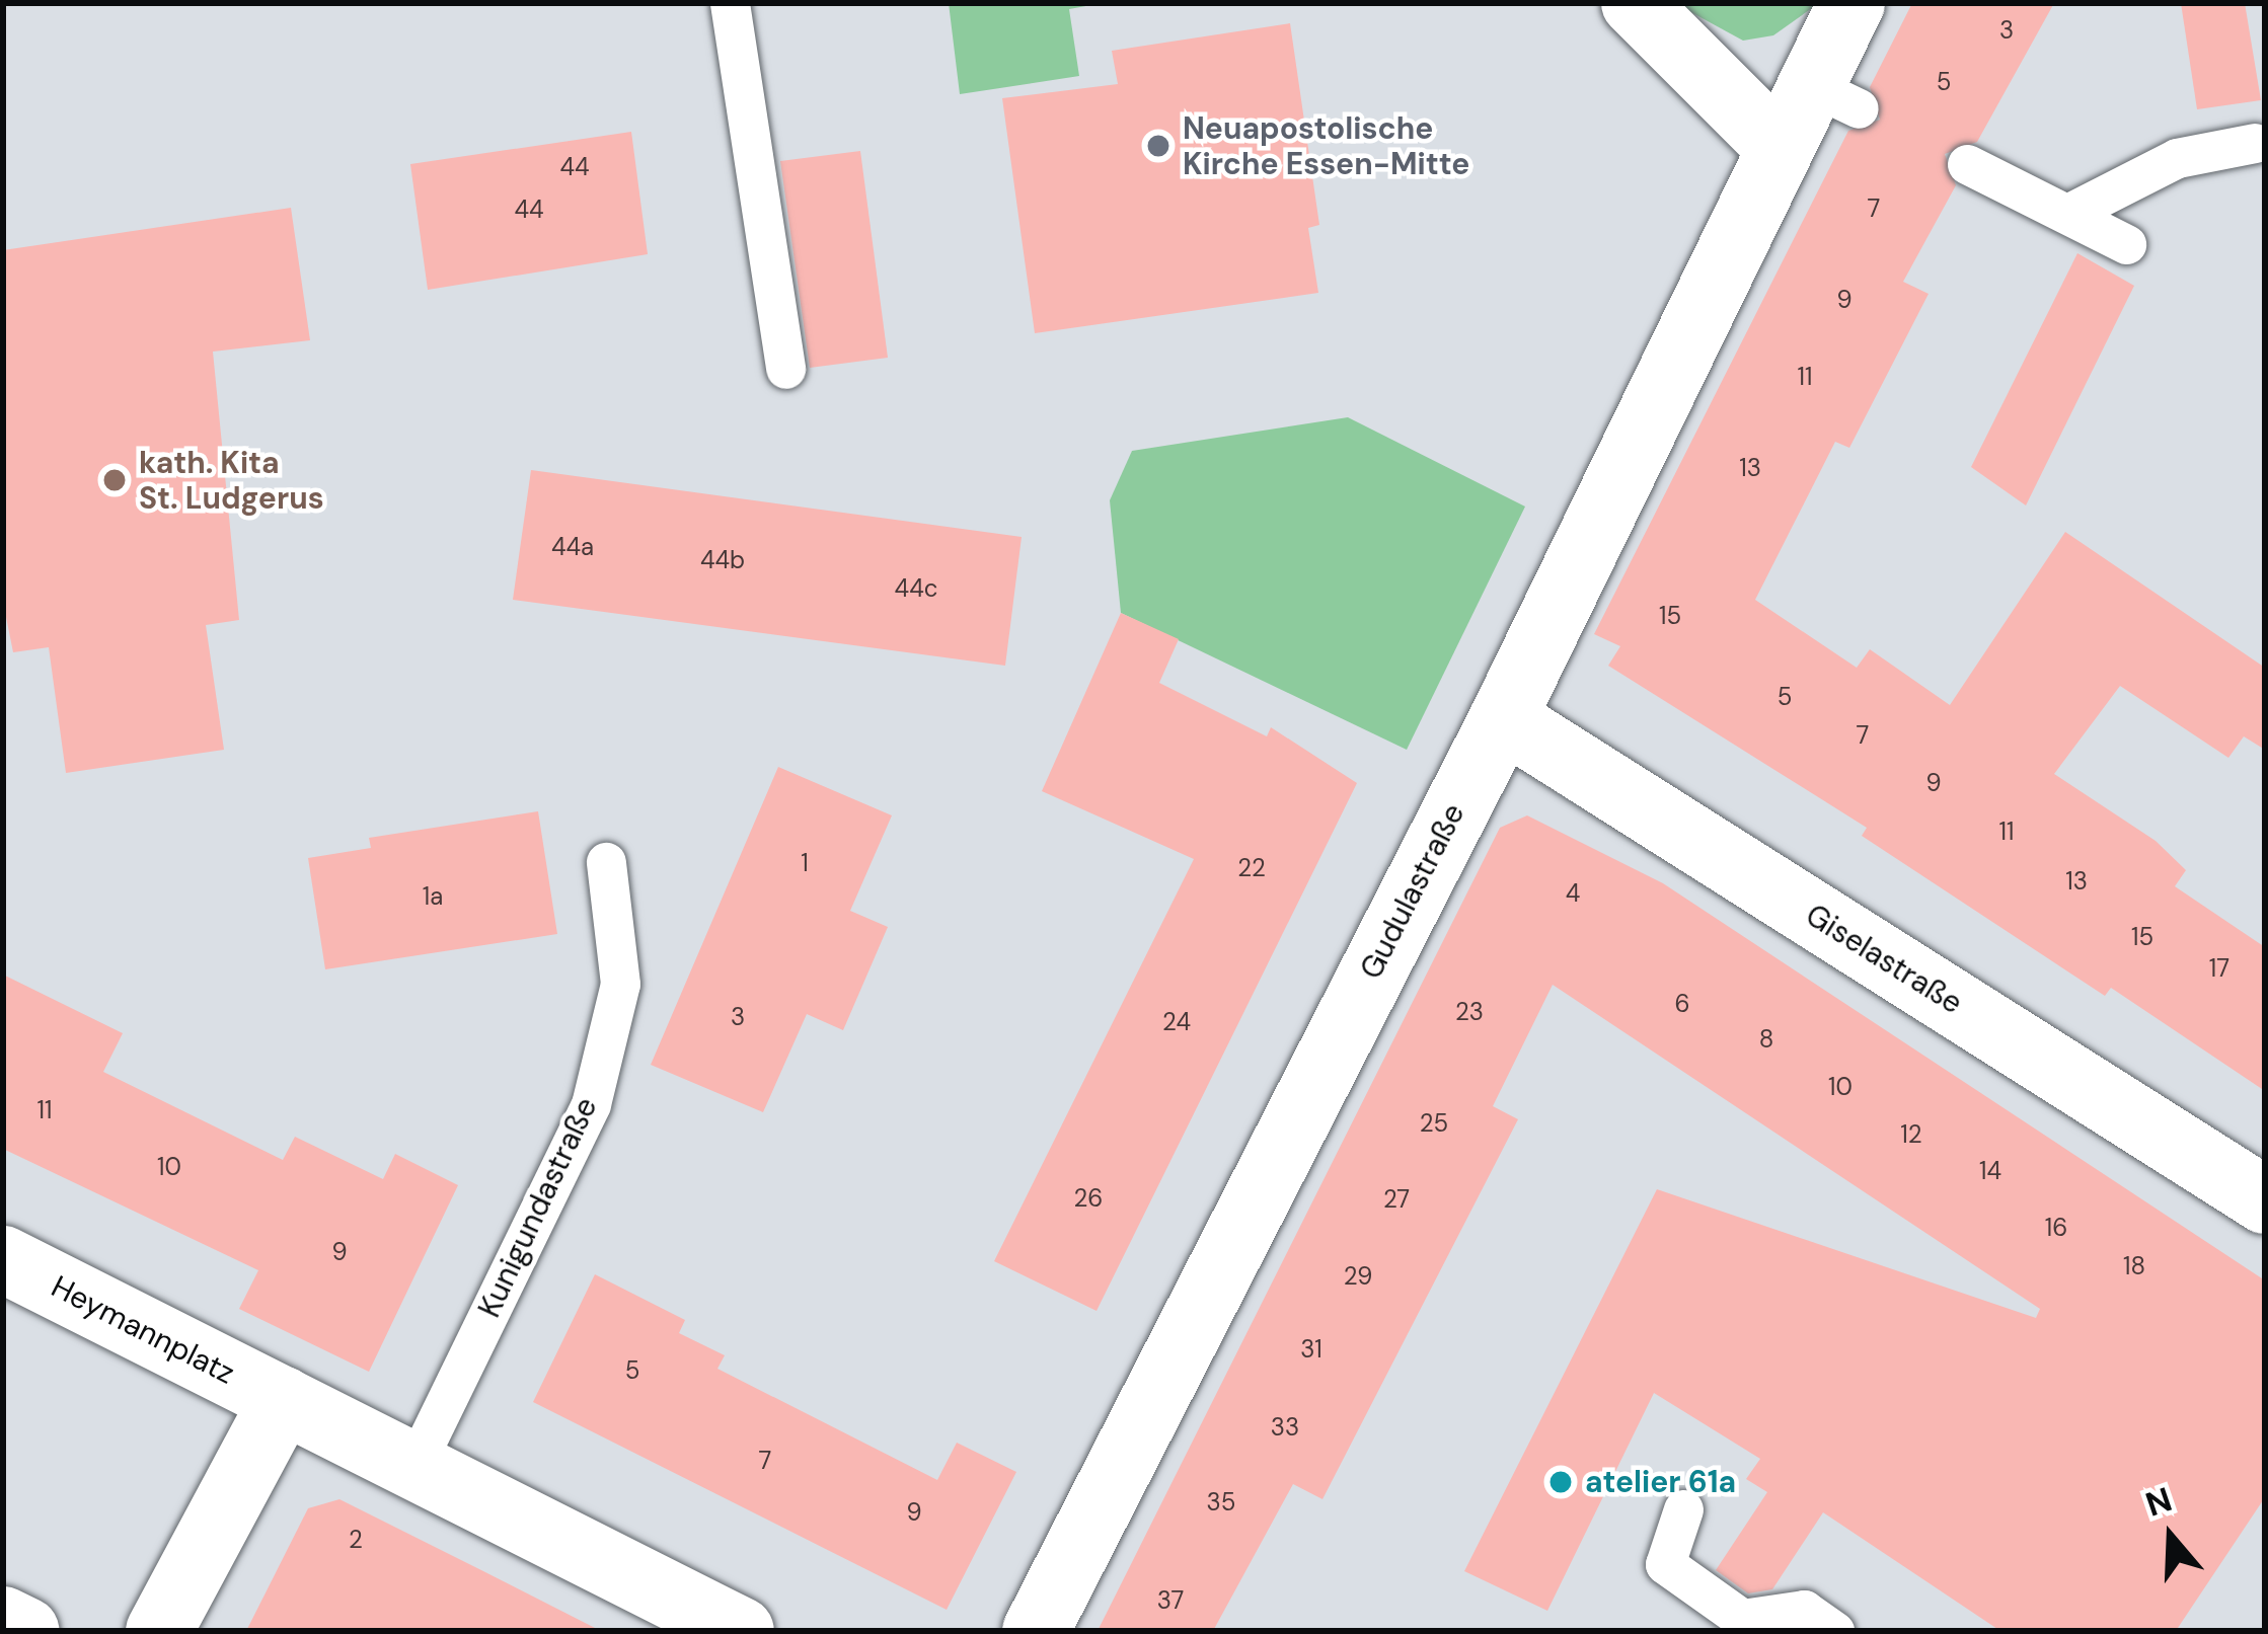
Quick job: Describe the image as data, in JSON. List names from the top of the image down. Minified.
{"streets":{"street":["Gudulastraße","Giselastraße","Heymannplatz"],"lane":["Kunigundastraße"]},"crossings":[["Gudulastraße","Giselastraße"]],"places":["Neuapostolische Kirche Essen-Mitte","kath. Kita St. Ludgerus","atelier 61a"],"house_numbers":["3","5","44","7","44","9","11","13","44a","44b","44c","15","5","7","9","11","1","22","13","4","1a","15","17","6","23","3","24","8","10","11","25","12","10","14","26","27","16","9","18","29","31","5","33","7","35","9","2","37"],"north":"top"}
